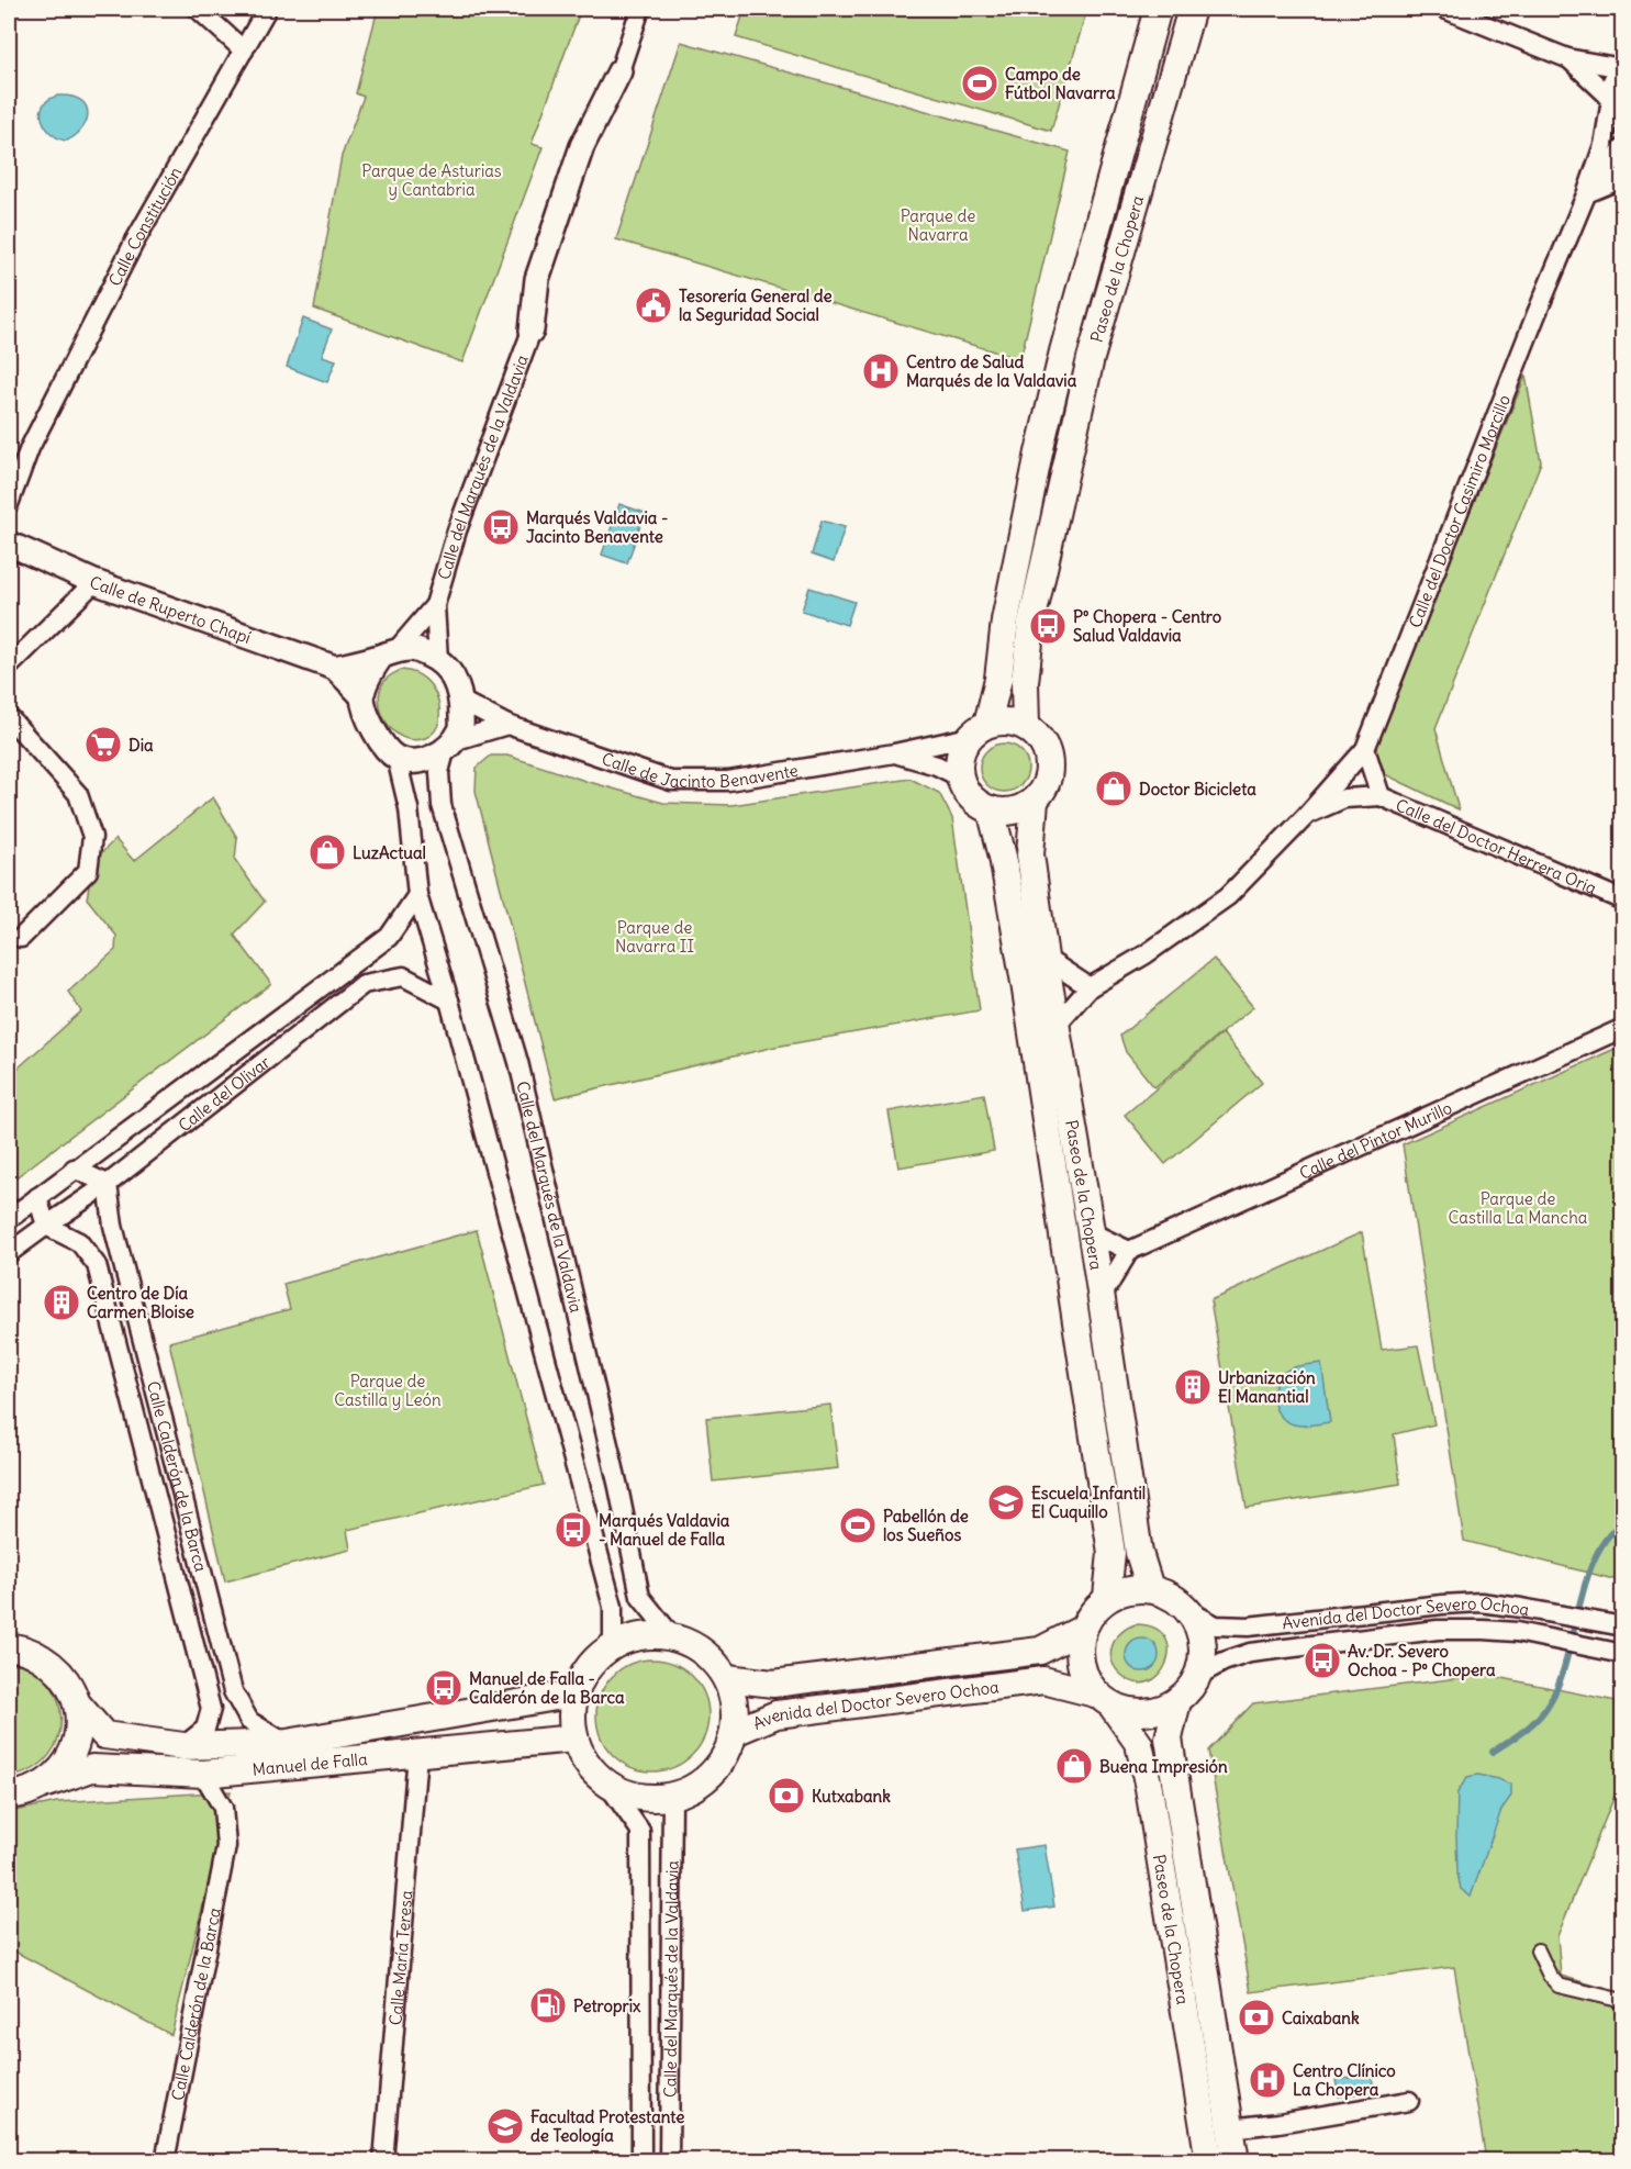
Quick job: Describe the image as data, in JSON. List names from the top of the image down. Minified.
{"streets":{"main road":["Paseo de la Chopera","Avenida del Doctor Severo Ochoa","Manuel de Falla"],"street":["Calle Constitución","Calle del Marqués de la Valdavia","Calle del Doctor Casimiro Morcillo","Calle de Ruperto Chapí","Calle de Jacinto Benavente","Calle del Doctor Herrera Oria","Calle del Olivar","Calle del Pintor Murillo","Calle Calderón de la Barca","Calle María Teresa"]},"crossings":[["Paseo de la Chopera","Calle del Doctor Casimiro Morcillo"],["Paseo de la Chopera","Calle de Jacinto Benavente"],["Paseo de la Chopera","Avenida del Doctor Severo Ochoa"],["Calle del Marqués de la Valdavia","Calle de Ruperto Chapí"],["Calle del Marqués de la Valdavia","Calle de Jacinto Benavente"],["Calle del Marqués de la Valdavia","Avenida del Doctor Severo Ochoa"],["Calle del Marqués de la Valdavia","Manuel de Falla"],["Calle del Doctor Casimiro Morcillo","Calle del Doctor Herrera Oria"],["Calle de Ruperto Chapí","Calle de Jacinto Benavente"],["Calle del Olivar","Calle Calderón de la Barca"],["Calle Calderón de la Barca","Manuel de Falla"],["Avenida del Doctor Severo Ochoa","Manuel de Falla"],["Manuel de Falla","Calle María Teresa"]],"parks":["Parque de Asturias y Cantabria","Parque de Navarra","Parque de Navarra II","Parque de Castilla La Mancha","Parque de Castilla y León"],"places":{"sports":["Campo de Fútbol Navarra","Pabellón de los Sueños"],"public building":["Tesorería General de la Seguridad Social"],"hospital":["Centro de Salud Marqués de la Valdavia","Centro Clínico La Chopera"],"bus stop":["Marqués Valdavia - Jacinto Benavente","Pº Chopera - Centro Salud Valdavia","Marqués Valdavia - Manuel de Falla","Av. Dr. Severo Ochoa - Pº Chopera","Manuel de Falla - Calderón de la Barca"],"supermarket":["Dia"],"shop":["Doctor Bicicleta","LuzActual","Buena Impresión"],"building":["Centro de Día Carmen Bloise","Urbanización El Manantial"],"school or university":["Escuela Infantil El Cuquillo","Facultad Protestante de Teología"],"bank":["Kutxabank","Caixabank"],"fuel station":["Petroprix"]}}
